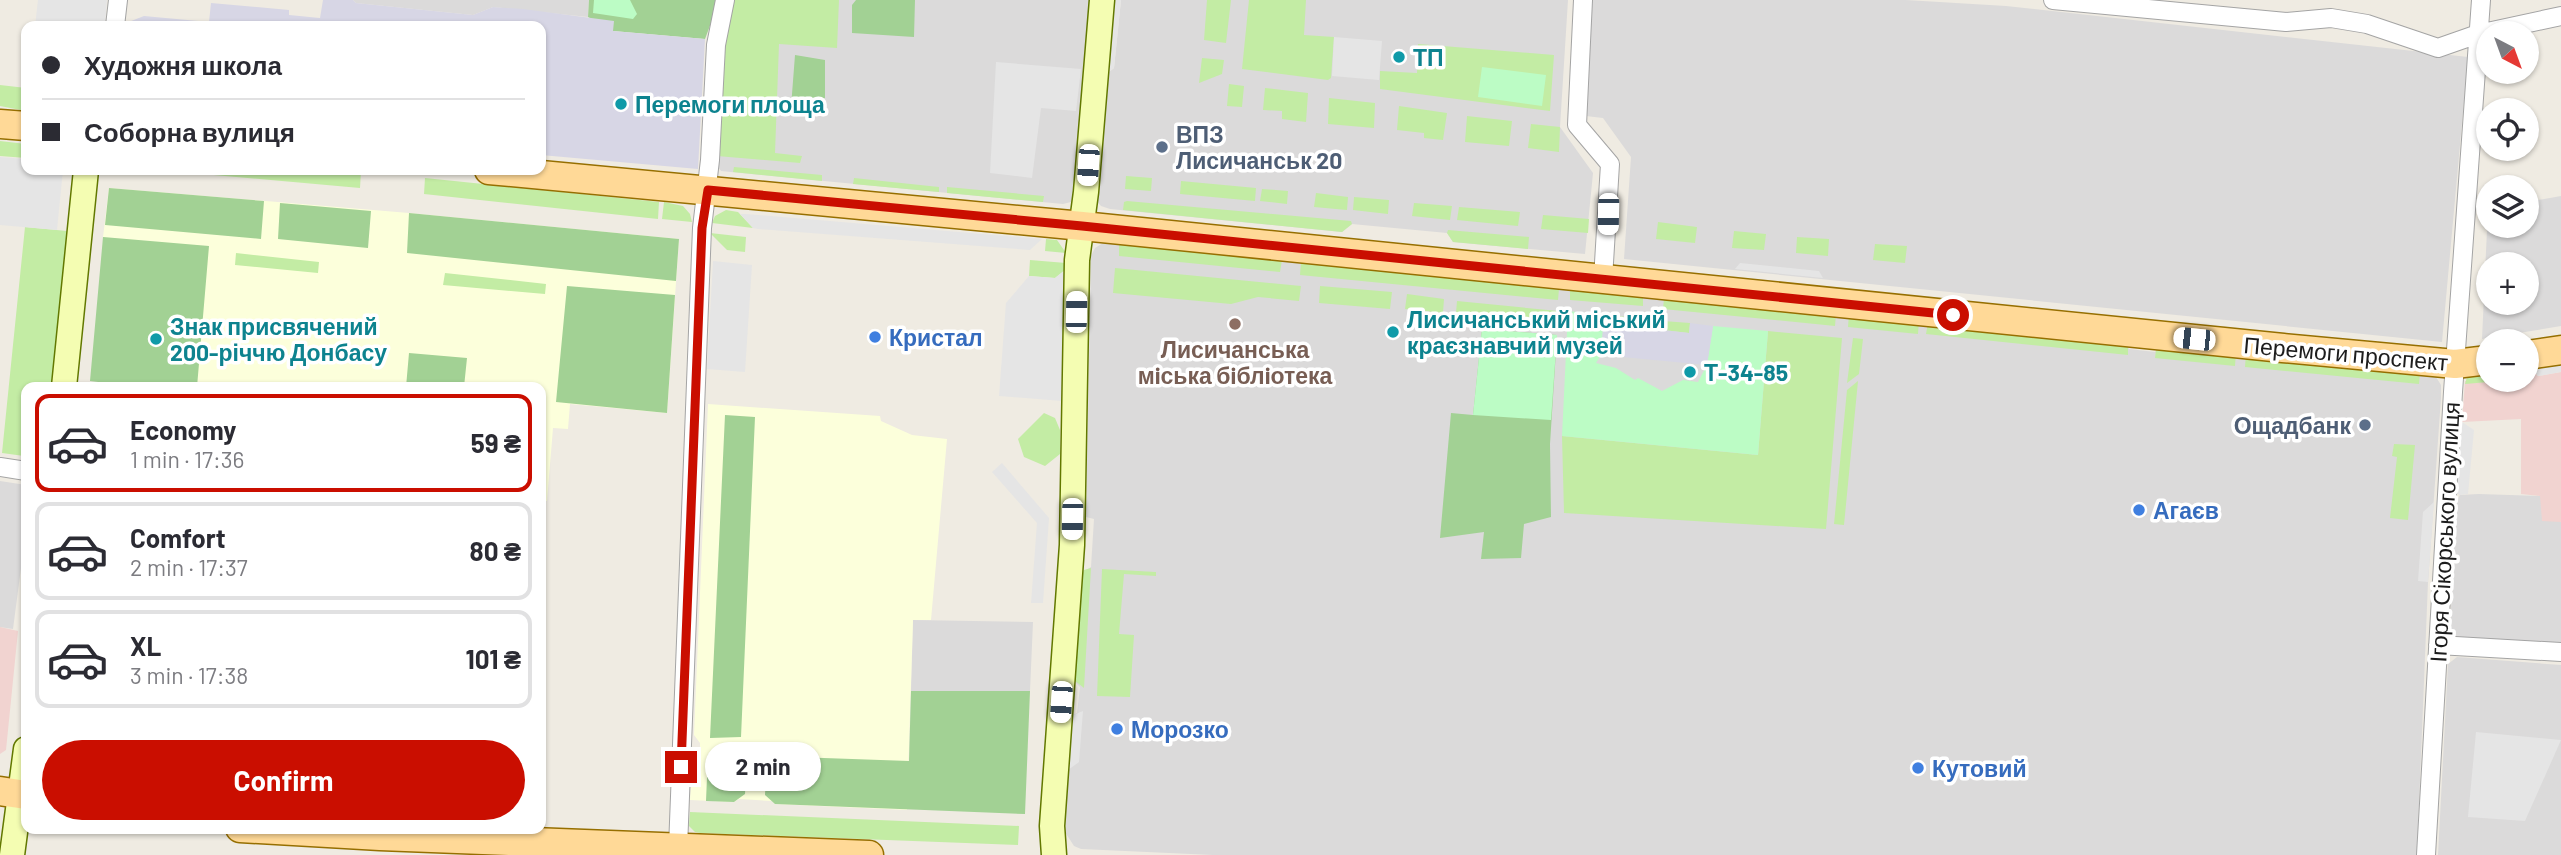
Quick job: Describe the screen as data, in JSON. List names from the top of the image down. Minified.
{"streets":{"main road":["Перемоги проспект"],"street":["Ігоря Сікорського вулиця"]},"crossings":[["Перемоги проспект","Ігоря Сікорського вулиця"]],"places":["ТП","Перемоги площа","ВПЗ Лисичанськ 20","Лисичанська мiська бiблiотека","Лисичанський міський краєзнавчий музей","Кристал","Знак присвячений 200-річчю Донбасу","Т-34-85","Ощадбанк","Агаєв","Морозко","Кутовий"],"north":"bottom right","page":{"map_buttons":["+","−"],"banner":["Художня школа","Соборна вулиця"],"list":[{"name":"Economy","note":"1 min · 17:36","value":"59 ₴"},{"name":"Comfort","note":"2 min · 17:37","value":"80 ₴"},{"name":"XL","note":"3 min · 17:38","value":"101 ₴"}],"buttons":"Confirm","bubble":"2 min"}}
